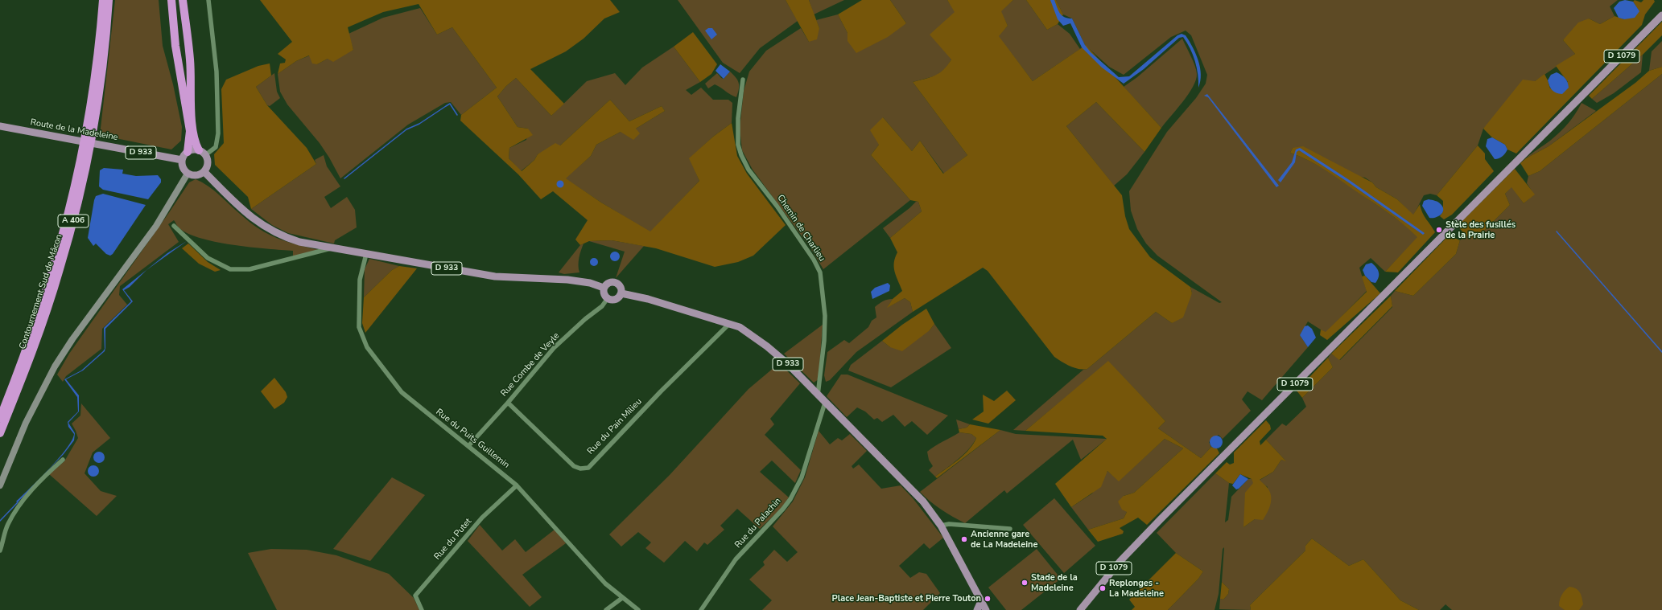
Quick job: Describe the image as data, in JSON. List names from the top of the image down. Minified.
{"streets":{"highway":["A 406","Contournement Sud de Mâcon"],"main road":["D 1079","Route de la Madeleine","D 933"],"street":["Chemin de Charlieu","Rue Combe de Veyle","Rue du Pain Milieu","Rue du Puits Guillemin","Rue du Palachin","Rue du Putet"]},"crossings":[["Route de la Madeleine","D 933"],["D 933","Chemin de Charlieu"],["D 933","Rue Combe de Veyle"],["D 933","Rue du Pain Milieu"],["D 933","Rue du Puits Guillemin"],["D 933","Rue du Palachin"],["Rue Combe de Veyle","Rue du Pain Milieu"],["Rue Combe de Veyle","Rue du Puits Guillemin"],["Rue du Puits Guillemin","Rue du Putet"]],"places":["Stèle des fusillés de la Prairie","Ancienne gare de La Madeleine","Stade de la Madeleine","Replonges - La Madeleine","Place Jean-Baptiste et Pierre Touton"]}
